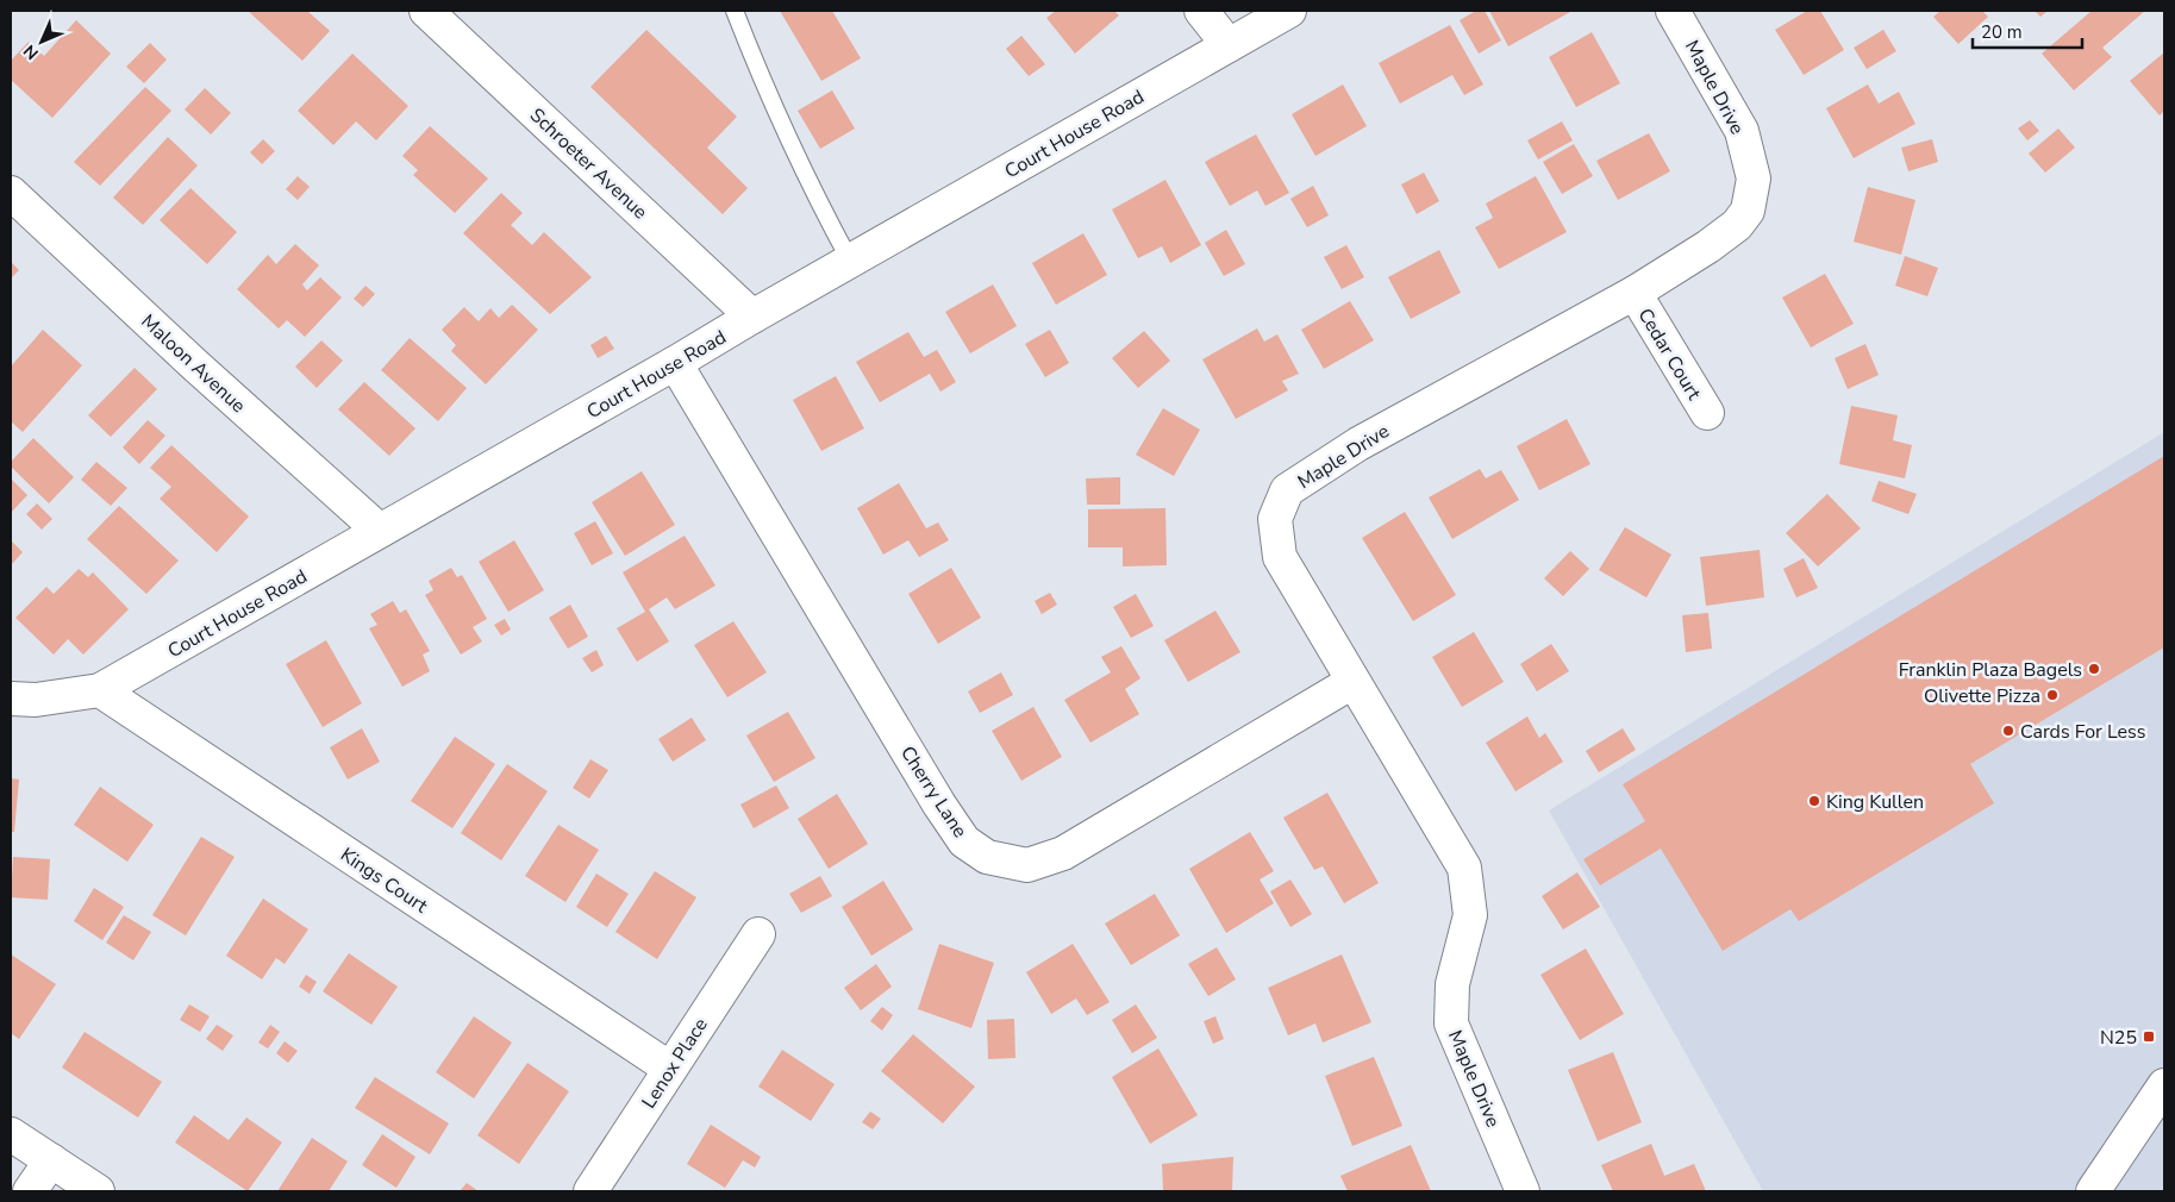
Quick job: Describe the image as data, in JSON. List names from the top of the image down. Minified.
{"streets":{"street":["Maple Drive","Court House Road","Schroeter Avenue","Cedar Court","Maloon Avenue","Cherry Lane","Kings Court","Lenox Place"]},"crossings":[["Maple Drive","Cedar Court"],["Maple Drive","Cherry Lane"],["Court House Road","Schroeter Avenue"],["Court House Road","Maloon Avenue"],["Court House Road","Cherry Lane"],["Court House Road","Kings Court"],["Kings Court","Lenox Place"]],"places":{"other":["Franklin Plaza Bagels","Olivette Pizza","Cards For Less","King Kullen"],"transit":["N25"]},"scale_bar":"20 m","north":"bottom left"}
